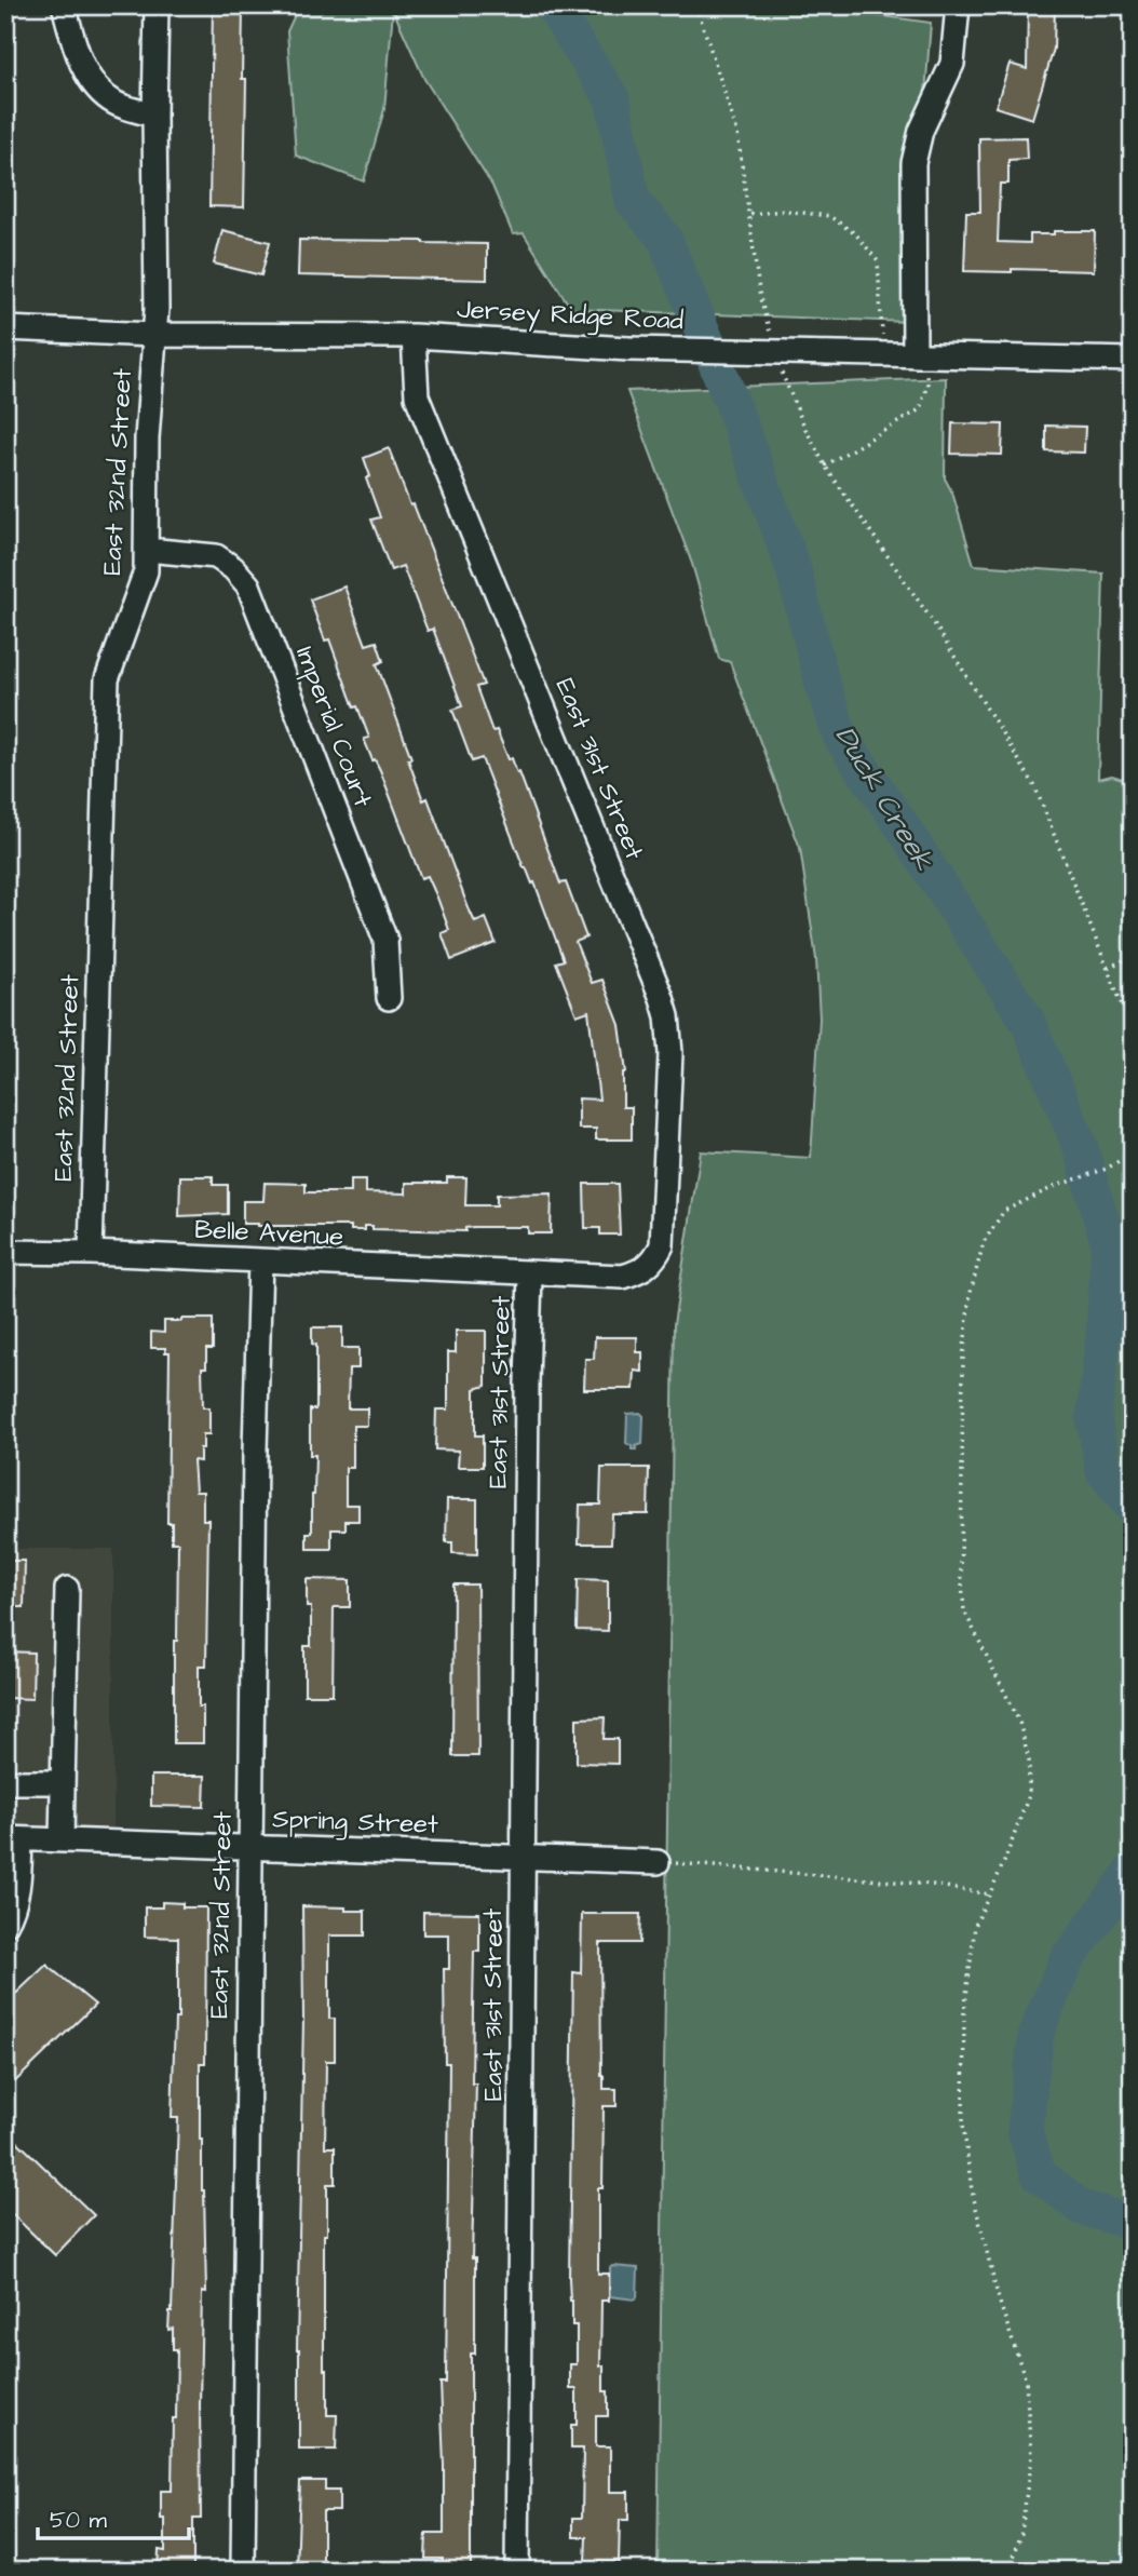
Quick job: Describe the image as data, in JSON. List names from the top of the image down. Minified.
{"streets":{"street":["Jersey Ridge Road","East 32nd Street","Imperial Court","East 31st Street","Belle Avenue","Spring Street"]},"crossings":[["Jersey Ridge Road","East 32nd Street"],["Jersey Ridge Road","East 31st Street"],["East 32nd Street","Imperial Court"],["East 32nd Street","Belle Avenue"],["East 32nd Street","Spring Street"],["East 31st Street","Belle Avenue"],["East 31st Street","Spring Street"]],"water":["Duck Creek"],"scale_bar":"50 m"}
